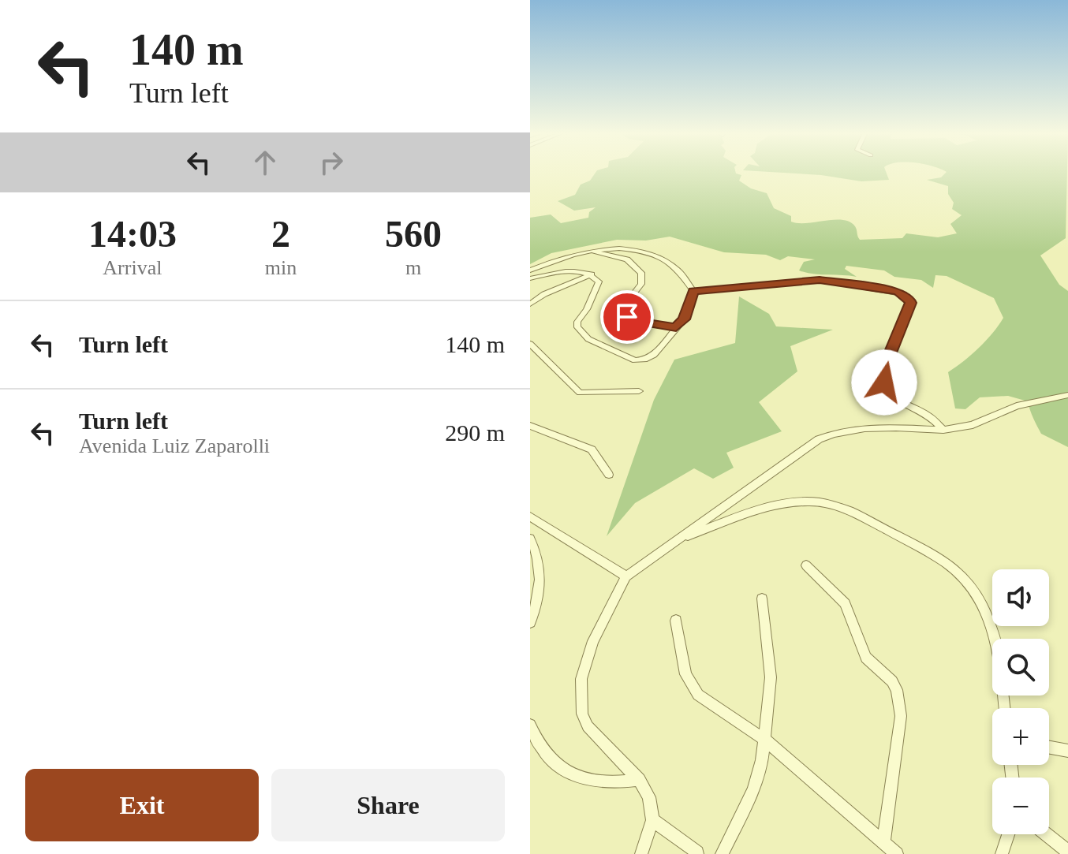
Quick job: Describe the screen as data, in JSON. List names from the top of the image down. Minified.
{"page":{"turn":["140 m","Turn left"],"eta":["14:03","Arrival","2","min","560","m"],"list":[{"name":"Turn left","value":"140 m"},{"name":"Turn left","note":"Avenida Luiz Zaparolli","value":"290 m"}],"map_buttons":["+","−"],"buttons":["Exit","Share"]}}
